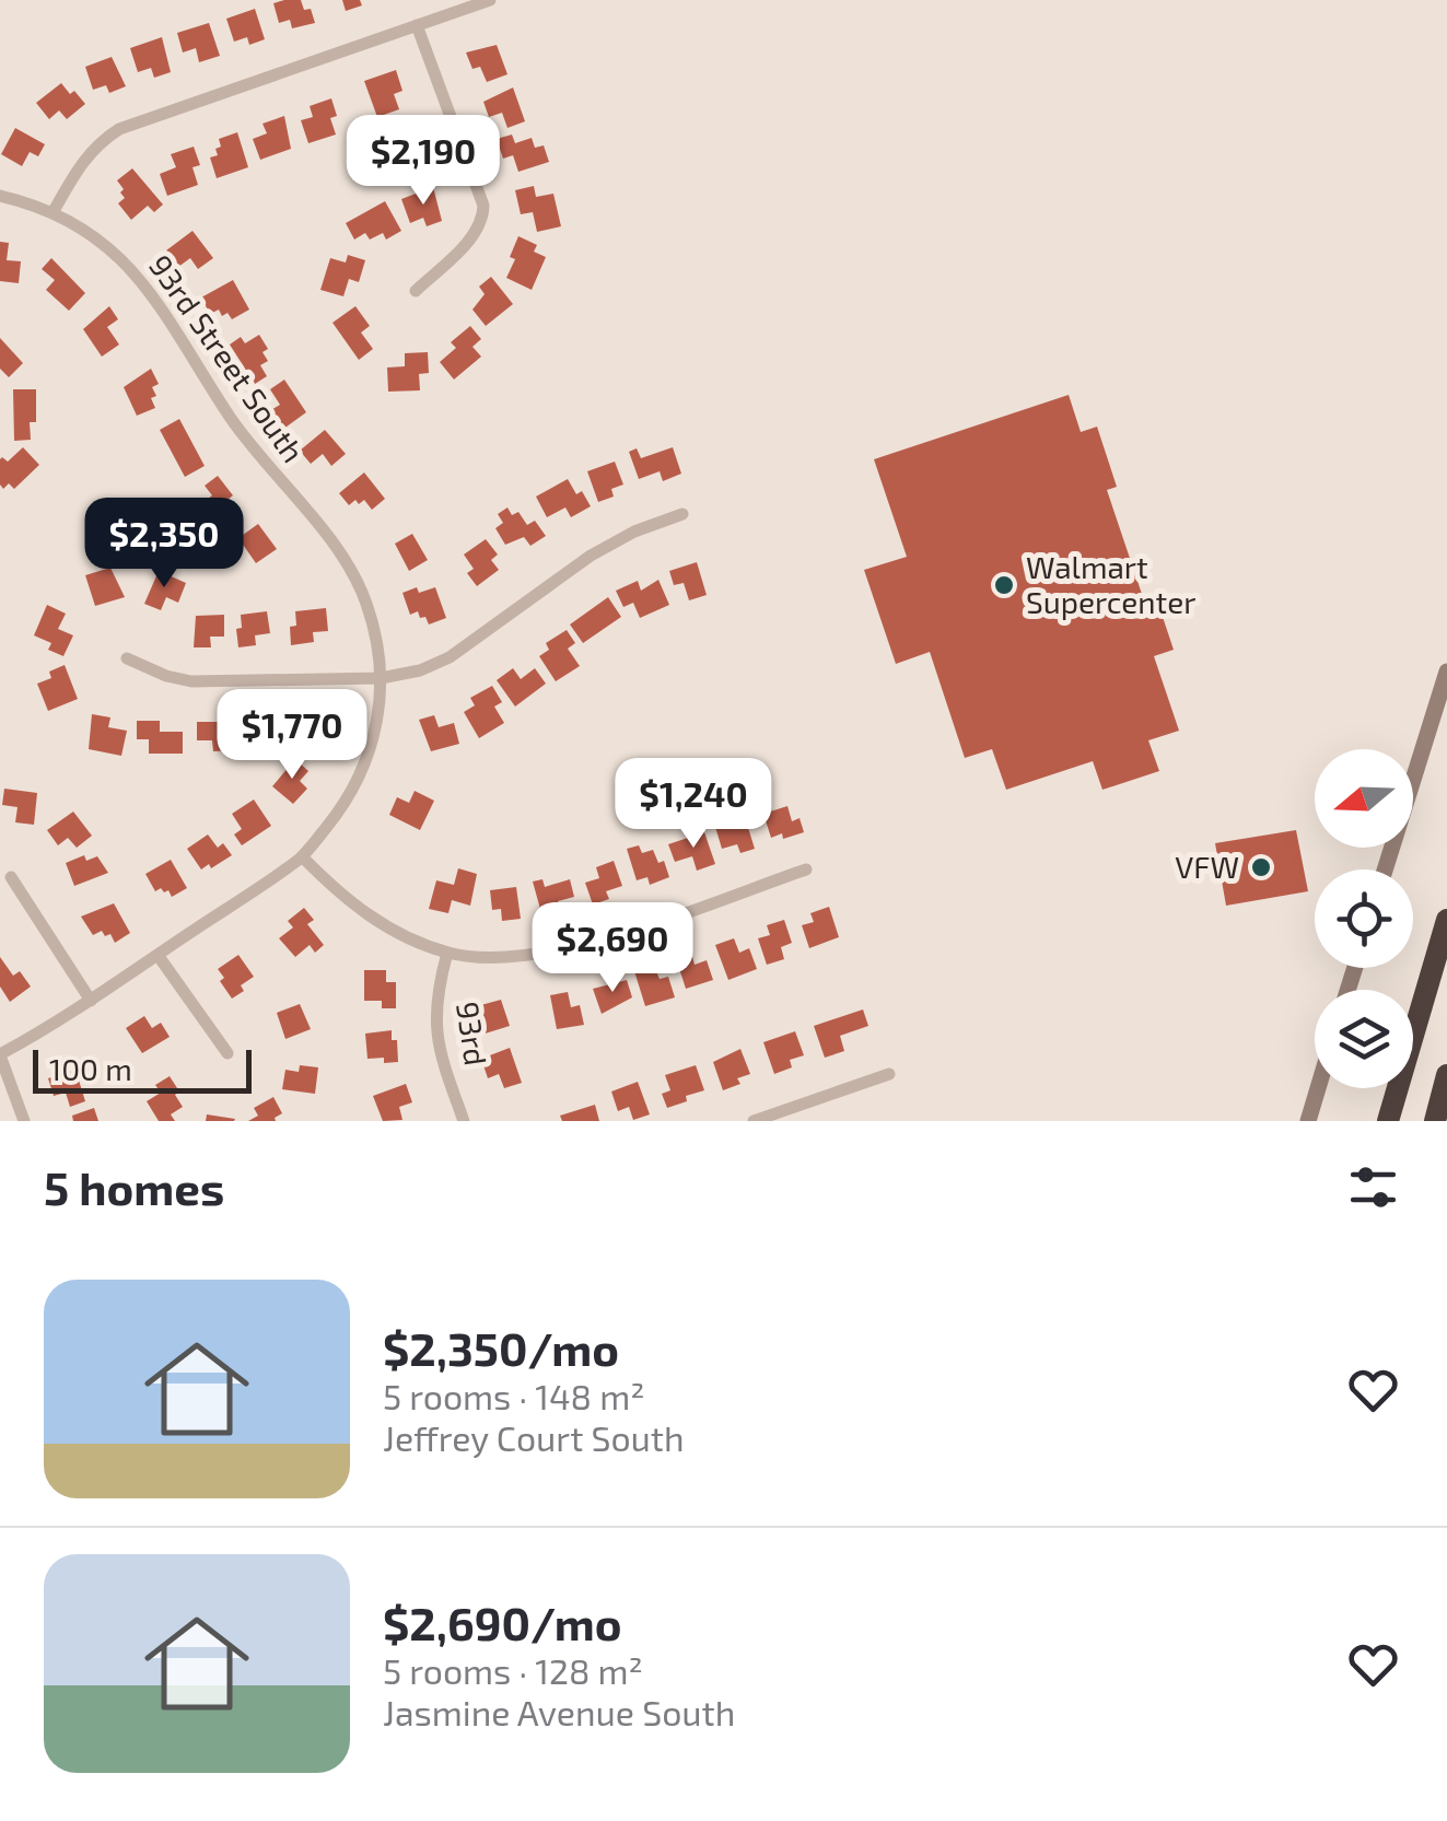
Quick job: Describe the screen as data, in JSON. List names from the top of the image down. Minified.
{"streets":{"street":["93rd Street South","93rd"]},"places":["Walmart Supercenter","VFW"],"scale_bar":"100 m","north":"left","page":{"price":["$2,190","$2,350","$1,770","$1,240","$2,690"],"scale":"100 m","heading":"5 homes","list":[{"name":"$2,350/mo","note":"5 rooms · 148 m² · Jeffrey Court South"},{"name":"$2,690/mo","note":"5 rooms · 128 m² · Jasmine Avenue South"}]}}
